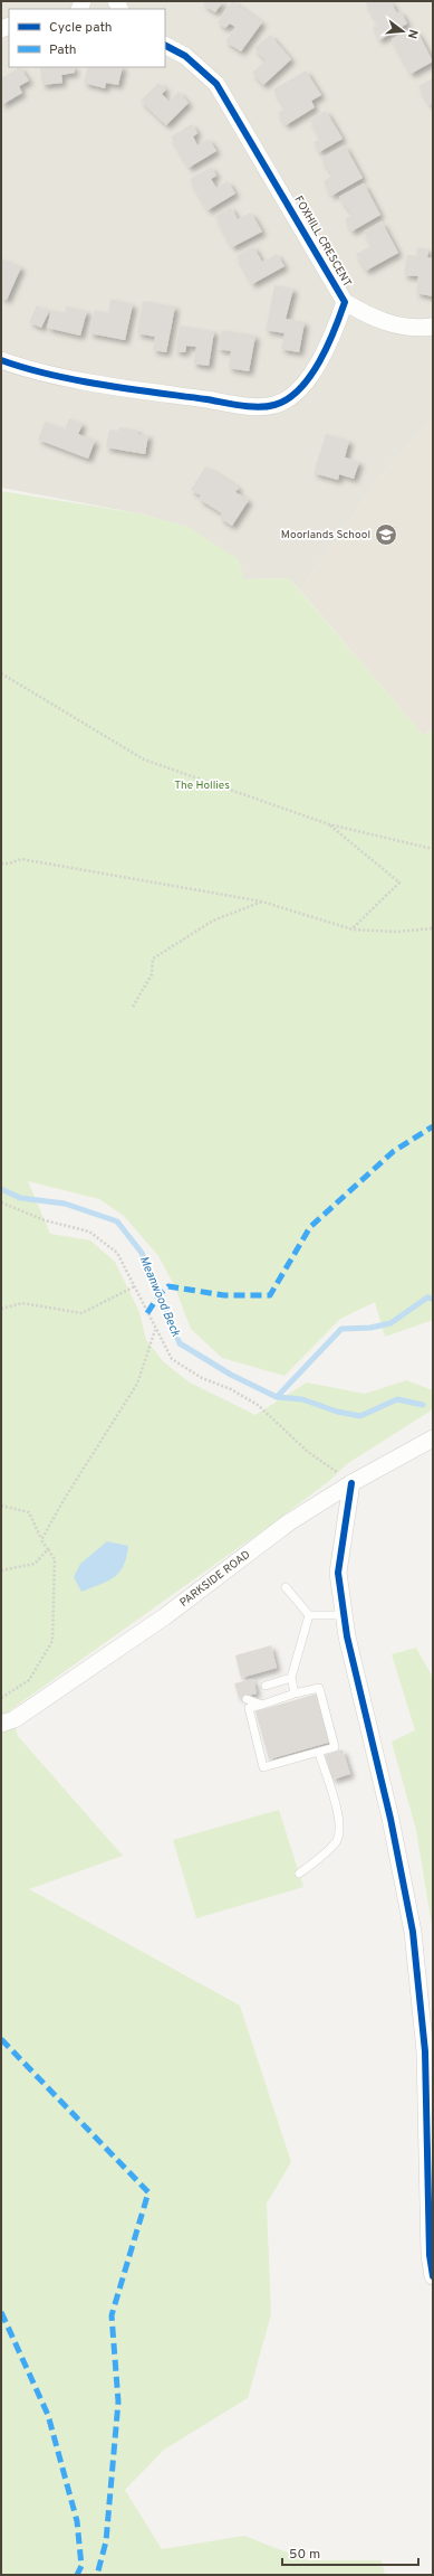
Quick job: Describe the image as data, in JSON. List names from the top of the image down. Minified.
{"streets":{"street":["FOXHILL CRESCENT","PARKSIDE ROAD"]},"water":["Meanwood Beck"],"parks":["The Hollies"],"places":{"school or university":["Moorlands School"]},"legend":["Cycle path","Path"],"scale_bar":"50 m","north":"right"}
